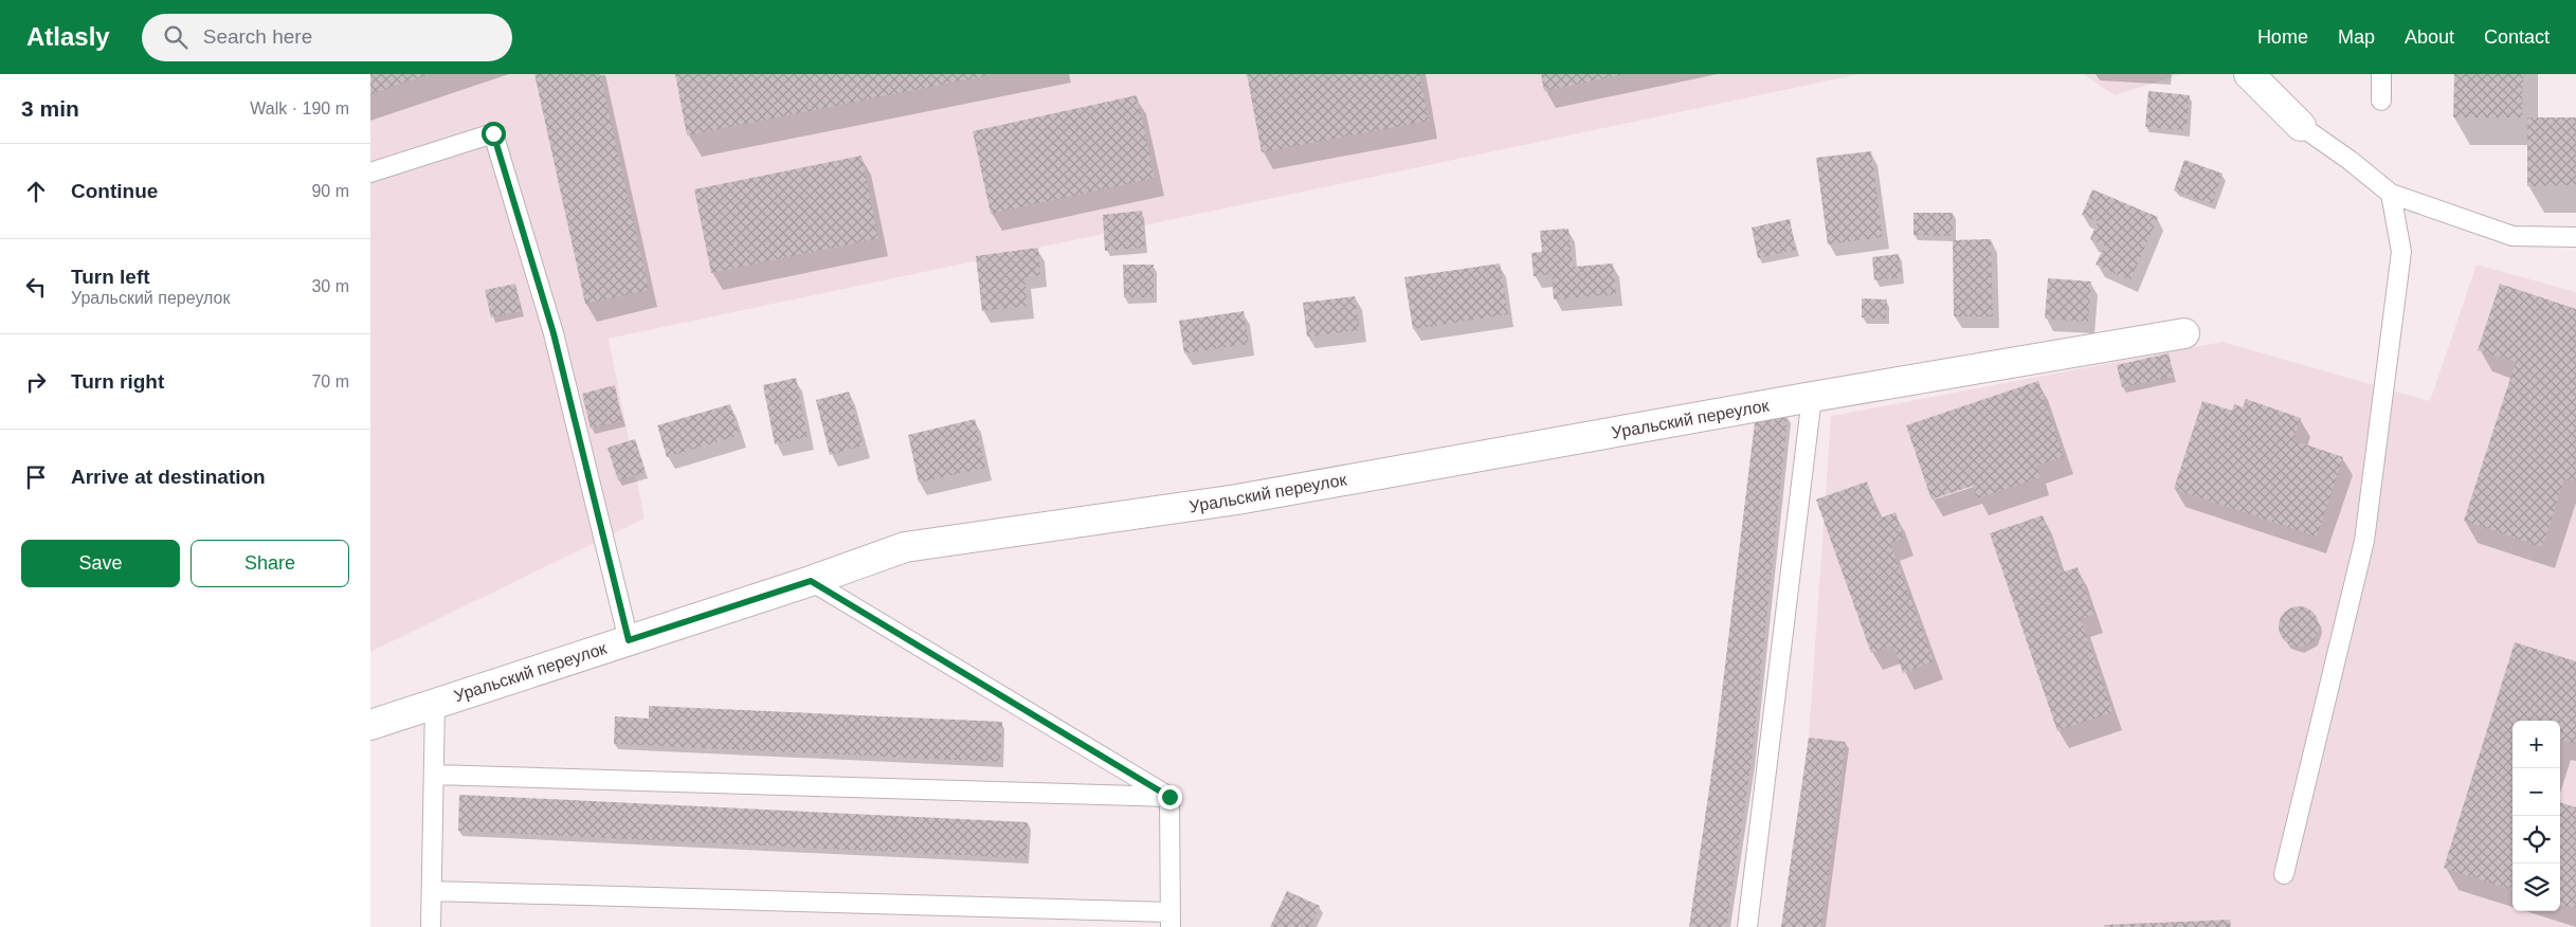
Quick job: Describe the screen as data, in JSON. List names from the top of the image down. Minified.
{"streets":{"street":["Уральский переулок"]},"page":{"header":"Atlasly","search":"Search here","nav":["Home","Map","About","Contact"],"heading":["3 min","Walk · 190 m"],"list":[["Continue","90 m"],["Turn left","Уральский переулок","30 m"],["Turn right","70 m"],"Arrive at destination"],"buttons":["Save","Share"],"map_buttons":["+","−"]}}
